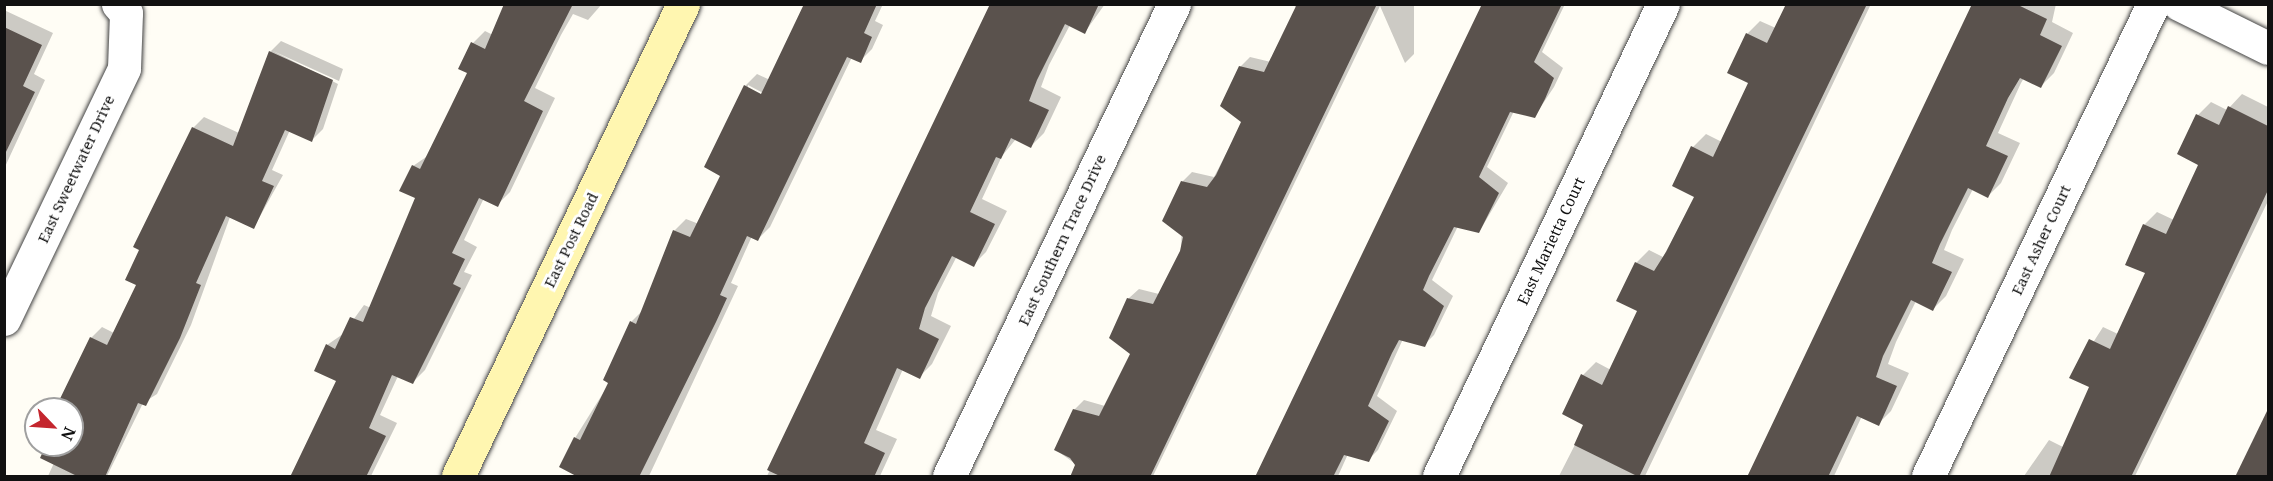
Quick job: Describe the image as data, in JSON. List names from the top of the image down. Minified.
{"streets":{"street":["East Sweetwater Drive","East Post Road","East Southern Trace Drive","East Asher Court","East Marietta Court"]},"north":"bottom right"}
